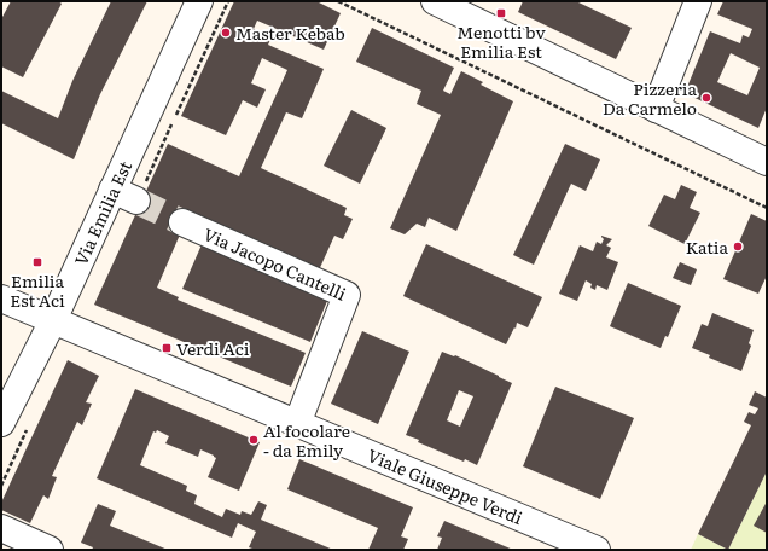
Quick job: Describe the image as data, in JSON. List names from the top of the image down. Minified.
{"streets":{"street":["Via Emilia Est","Via Jacopo Cantelli","Viale Giuseppe Verdi"]},"crossings":[["Via Emilia Est","Viale Giuseppe Verdi"],["Via Jacopo Cantelli","Viale Giuseppe Verdi"]],"places":{"transit":["Menotti bv Emilia Est","Emilia Est Aci","Verdi Aci"],"other":["Master Kebab","Pizzeria Da Carmelo","Katia","Al focolare - da Emily"]}}
